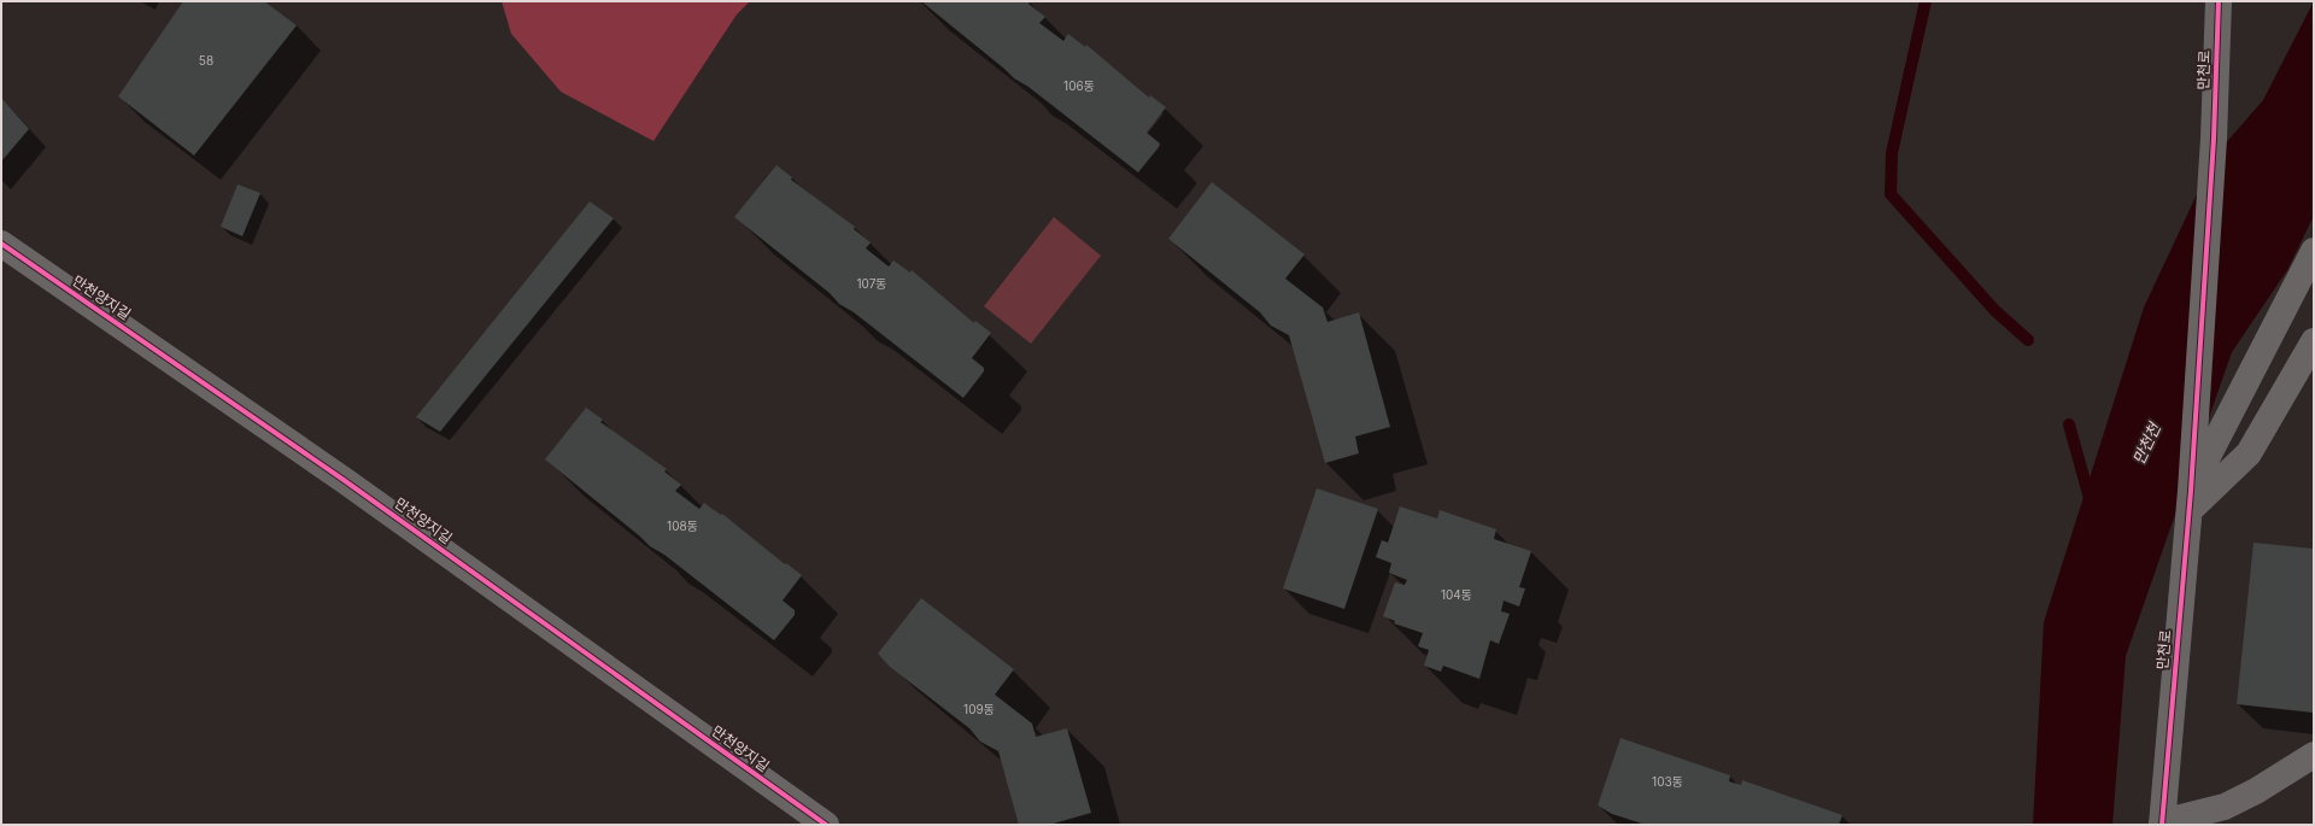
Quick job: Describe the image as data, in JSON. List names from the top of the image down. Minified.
{"streets":{"street":["만천로","만천양지길"]},"water":["만천천"],"house_numbers":["58","106동","107동","108동","104동","109동","103동"]}
